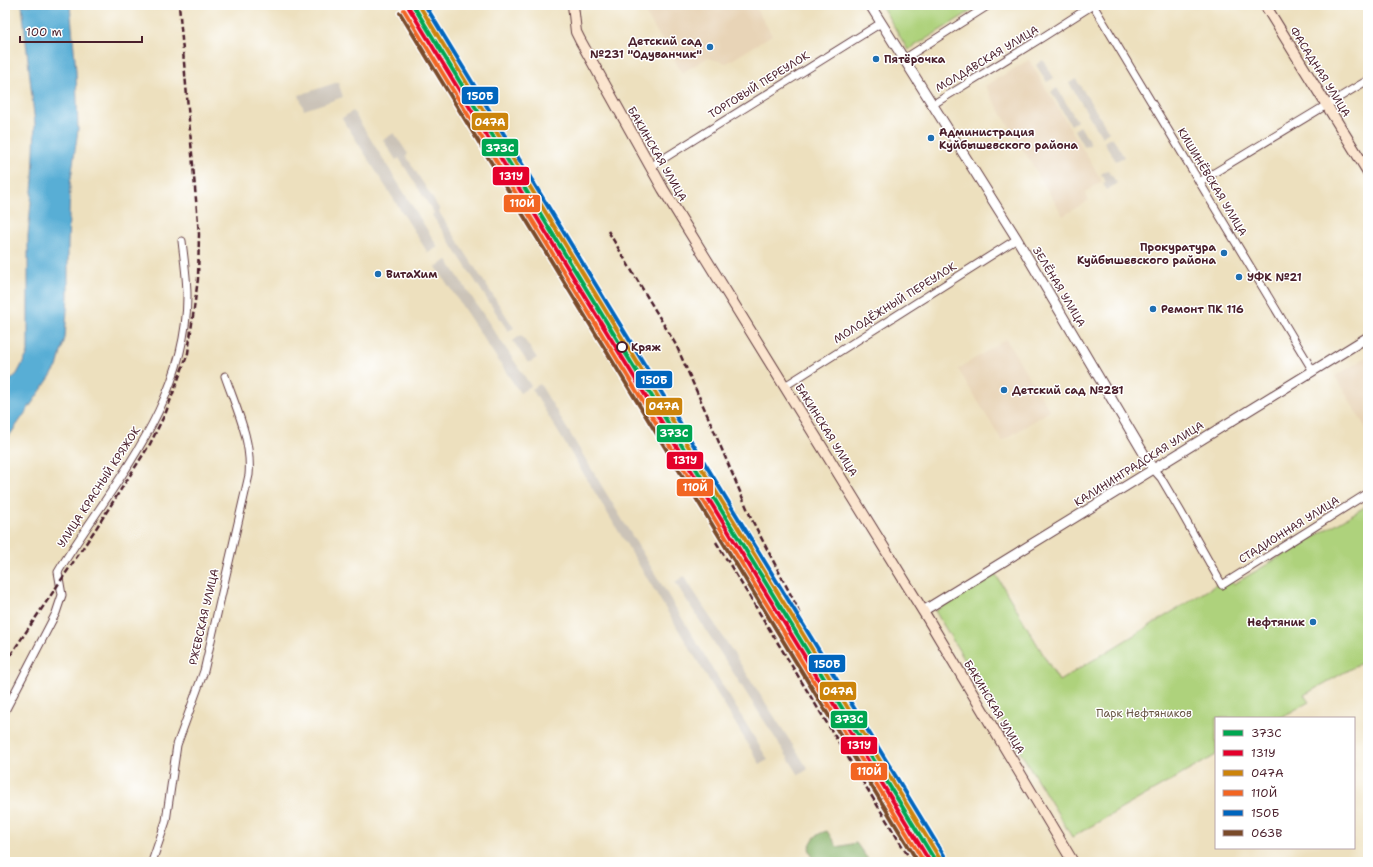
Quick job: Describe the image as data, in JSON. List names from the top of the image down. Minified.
{"streets":{"main road":["ФАСАДНАЯ УЛИЦА","БАКИНСКАЯ УЛИЦА"],"street":["МОЛДАВСКАЯ УЛИЦА","ТОРГОВЫЙ ПЕРЕУЛОК","КИШИНЁВСКАЯ УЛИЦА","ЗЕЛЁНАЯ УЛИЦА","МОЛОДЁЖНЫЙ ПЕРЕУЛОК","КАЛИНИНГРАДСКАЯ УЛИЦА","УЛИЦА КРАСНЫЙ КРЯЖОК","СТАДИОННАЯ УЛИЦА","РЖЕВСКАЯ УЛИЦА"]},"crossings":[["МОЛДАВСКАЯ УЛИЦА","КИШИНЁВСКАЯ УЛИЦА"],["МОЛДАВСКАЯ УЛИЦА","ЗЕЛЁНАЯ УЛИЦА"],["ТОРГОВЫЙ ПЕРЕУЛОК","БАКИНСКАЯ УЛИЦА"],["ТОРГОВЫЙ ПЕРЕУЛОК","ЗЕЛЁНАЯ УЛИЦА"],["БАКИНСКАЯ УЛИЦА","МОЛОДЁЖНЫЙ ПЕРЕУЛОК"],["БАКИНСКАЯ УЛИЦА","КАЛИНИНГРАДСКАЯ УЛИЦА"],["КИШИНЁВСКАЯ УЛИЦА","КАЛИНИНГРАДСКАЯ УЛИЦА"],["ЗЕЛЁНАЯ УЛИЦА","МОЛОДЁЖНЫЙ ПЕРЕУЛОК"],["ЗЕЛЁНАЯ УЛИЦА","КАЛИНИНГРАДСКАЯ УЛИЦА"],["ЗЕЛЁНАЯ УЛИЦА","СТАДИОННАЯ УЛИЦА"]],"parks":["Парк Нефтяников"],"places":["Детский сад №231 \"Одуванчик\"","Пятёрочка","Администрация Куйбышевского района","Прокуратура Куйбышевского района","ВитаХим","УФК №21","Ремонт ПК 116","Кряж","Детский сад №281","Нефтяник"],"lines":["transit line 373C","transit line 047А","transit line 150Б","transit line 131У","transit line 110Й","transit line 063В"],"legend":["373C","131У","047А","110Й","150Б","063В"],"scale_bar":"100 m"}
